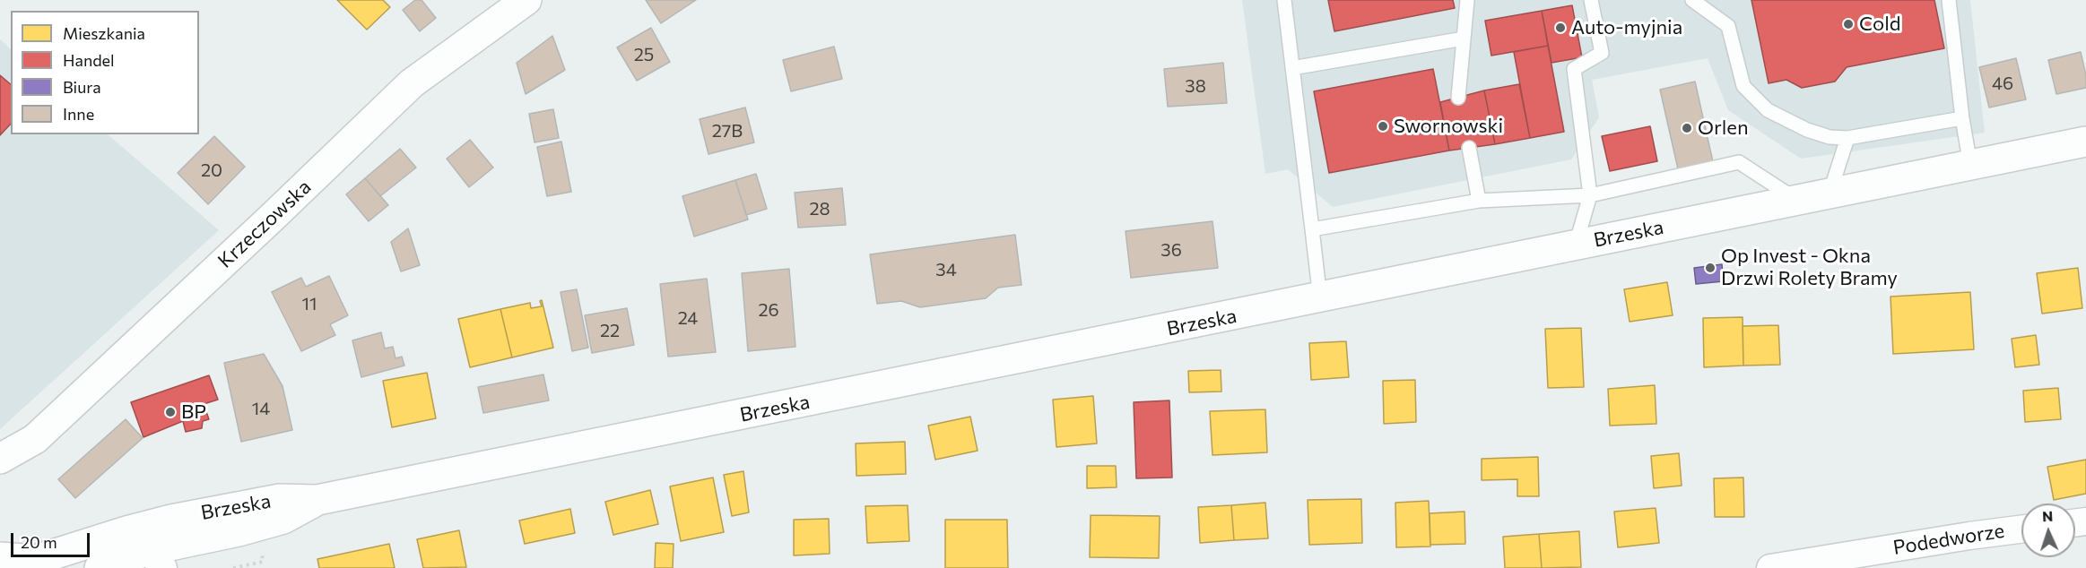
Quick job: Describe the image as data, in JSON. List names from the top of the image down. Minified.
{"streets":{"main road":["Krzeczowska","Brzeska"],"street":["Podedworze"]},"places":["Cold","Auto-myjnia","Swornowski","Orlen","Op Invest - Okna Drzwi Rolety Bramy","BP"],"house_numbers":["25","46","38","27B","20","28","36","34","11","26","24","22","14"],"legend":["Mieszkania","Handel","Biura","Inne"],"scale_bar":"20 m","north":"top"}
